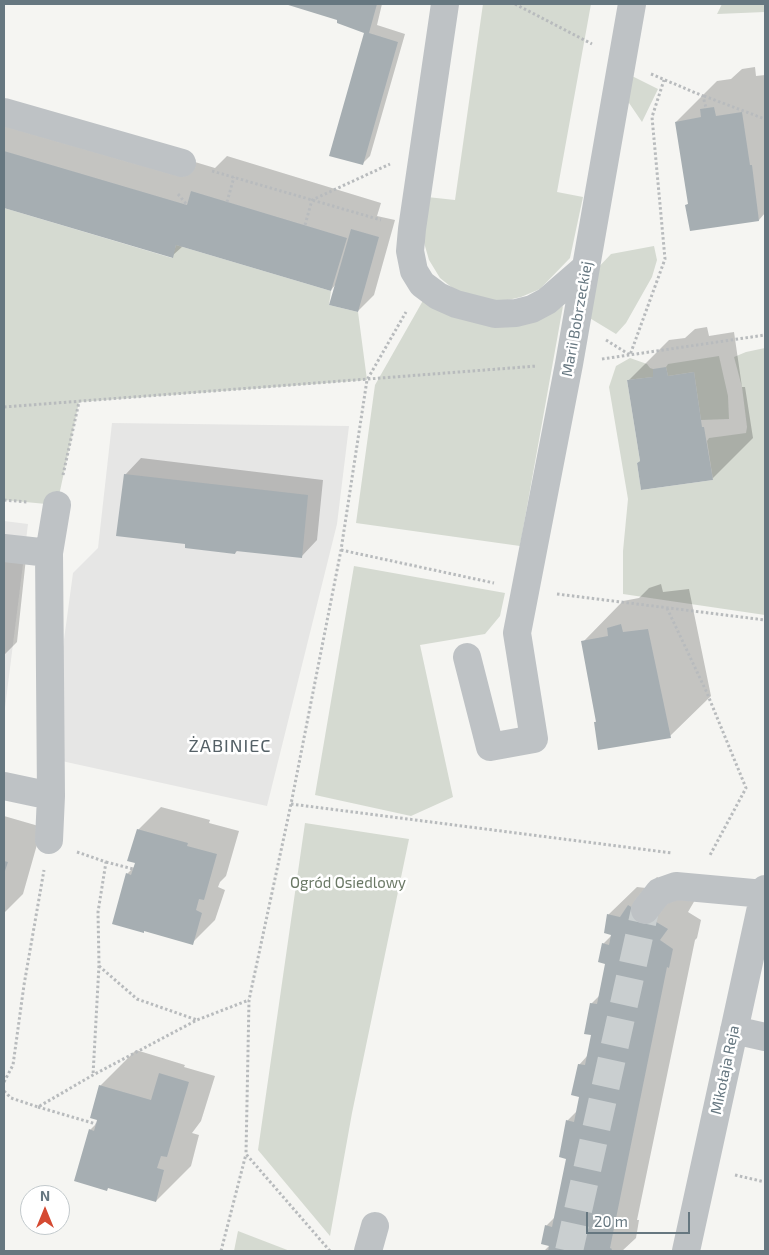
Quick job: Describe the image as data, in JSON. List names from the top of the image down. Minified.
{"streets":{"street":["Marii Bobrzeckiej","Mikołaja Reja"]},"districts":["ŻABINIEC"],"parks":["Ogród Osiedlowy"],"scale_bar":"20 m","north":"top"}
